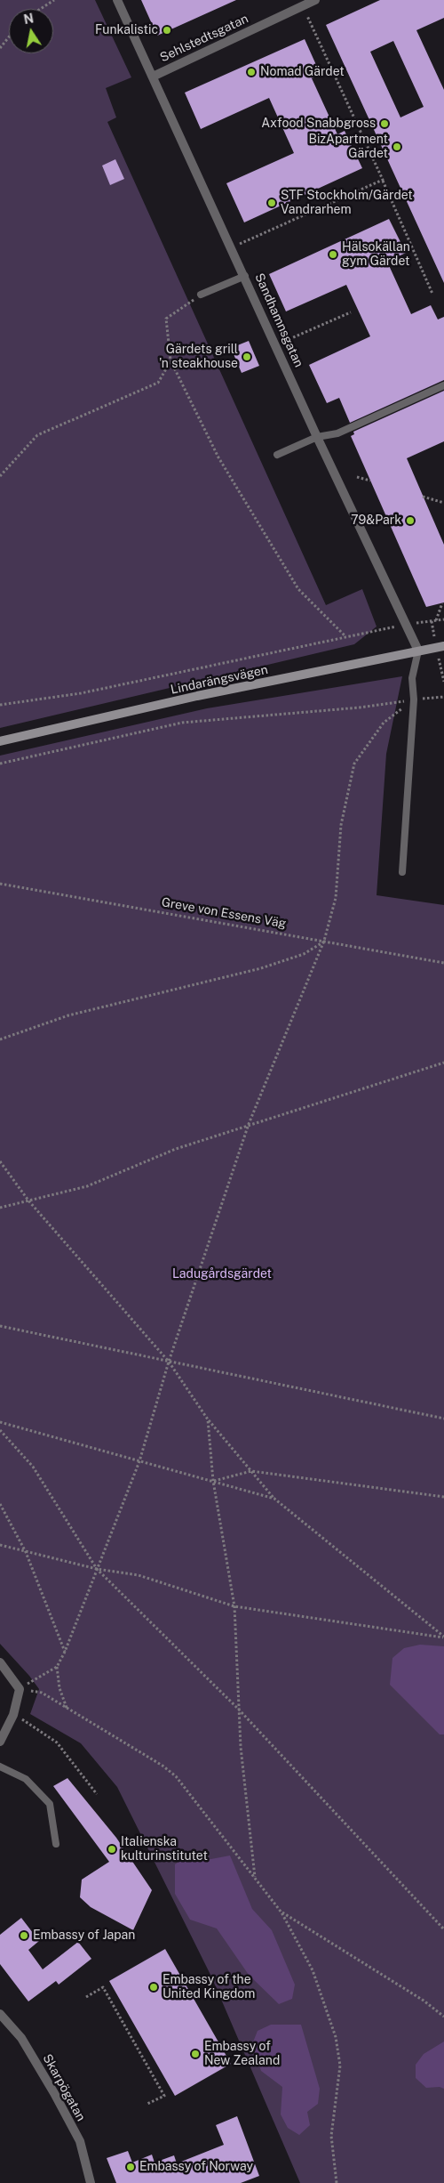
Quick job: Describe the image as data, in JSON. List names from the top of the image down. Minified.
{"streets":{"street":["Sehlstedtsgatan","Sandhamnsgatan","Lindarängsvägen","Skarpögatan"],"path":["Greve von Essens Väg"]},"crossings":[["Sehlstedtsgatan","Sandhamnsgatan"],["Sandhamnsgatan","Lindarängsvägen"]],"parks":["Ladugårdsgärdet"],"places":["Funkalistic","Nomad Gärdet","Axfood Snabbgross","BizApartment Gärdet","STF Stockholm/Gärdet Vandrarhem","Hälsokällan gym Gärdet","Gärdets grill 'n steakhouse","79&Park","Italienska kulturinstitutet","Embassy of Japan","Embassy of the United Kingdom","Embassy of New Zealand","Embassy of Norway"],"north":"top"}
